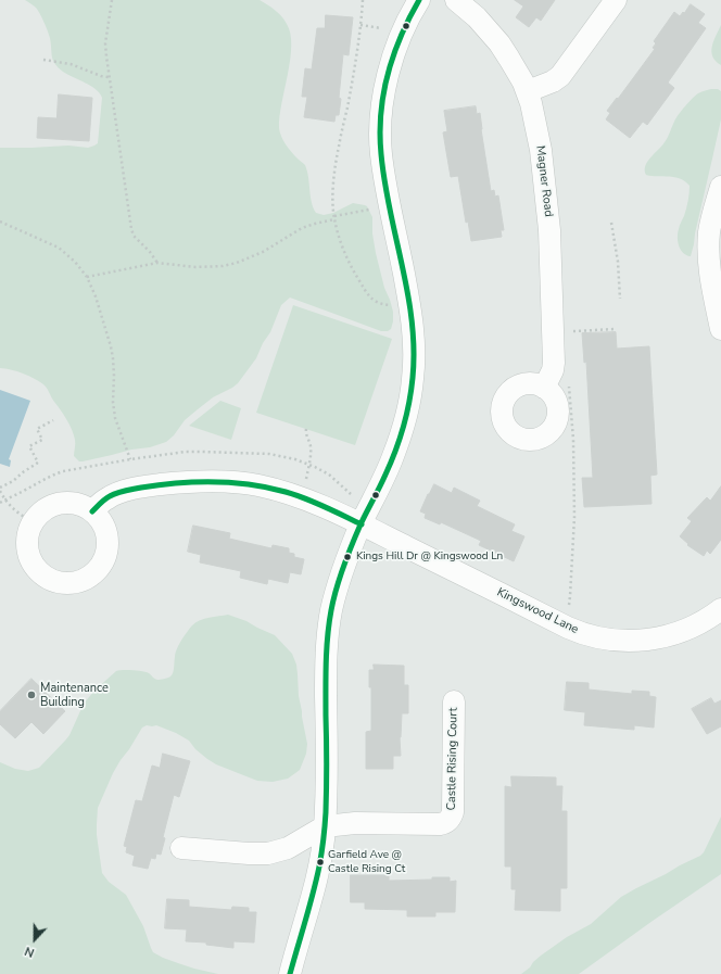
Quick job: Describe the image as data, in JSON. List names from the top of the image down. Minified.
{"streets":{"street":["Magner Road","Kingswood Lane","Castle Rising Court"]},"places":["Kings Hill Dr @ Kingswood Ln","Maintenance Building","Garfield Ave @ Castle Rising Ct"],"north":"bottom"}
